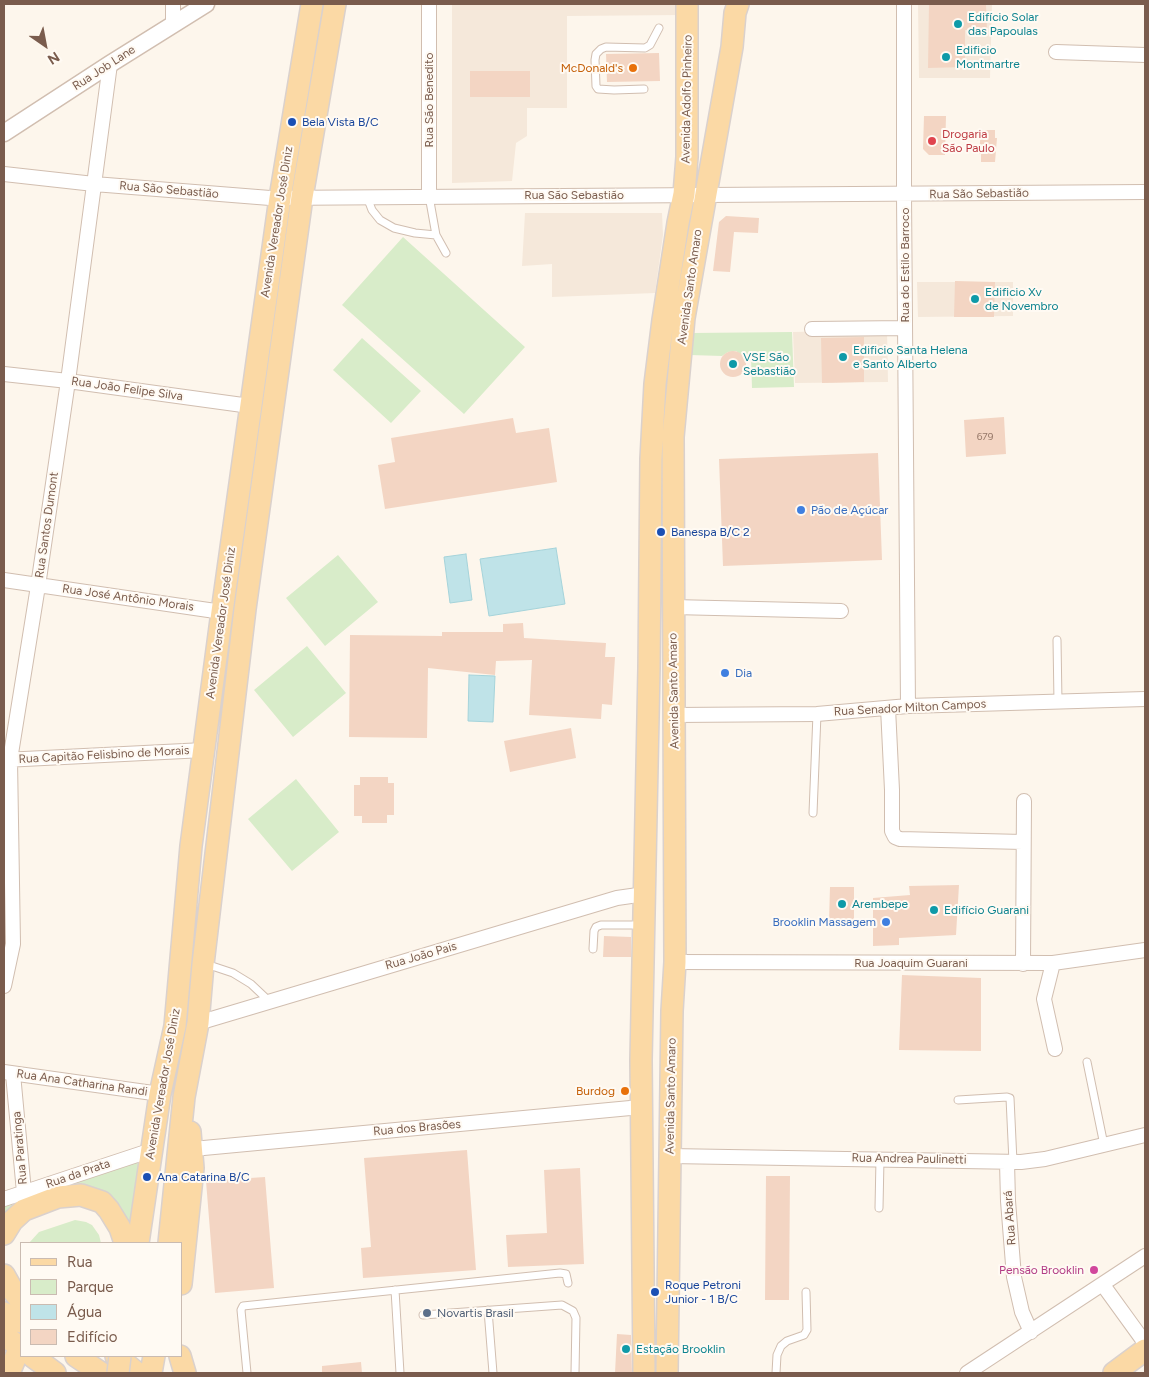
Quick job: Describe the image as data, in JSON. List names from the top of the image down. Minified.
{"streets":{"main road":["Avenida Adolfo Pinheiro","Avenida Vereador José Diniz","Avenida Santo Amaro"],"street":["Rua Job Lane","Rua São Benedito","Rua São Sebastião","Rua do Estilo Barroco","Rua João Felipe Silva","Rua Santos Dumont","Rua José Antônio Morais","Rua Senador Milton Campos","Rua Capitão Felisbino de Morais","Rua João Pais","Rua Joaquim Guarani","Rua Ana Catharina Randi","Rua dos Brasões","Rua Paratinga","Rua Andrea Paulinetti","Rua da Prata","Rua Abará"]},"crossings":[["Rua Job Lane","Rua Santos Dumont"],["Avenida Adolfo Pinheiro","Rua São Sebastião"],["Avenida Adolfo Pinheiro","Avenida Santo Amaro"],["Rua São Benedito","Rua São Sebastião"],["Rua São Sebastião","Avenida Vereador José Diniz"],["Rua São Sebastião","Rua do Estilo Barroco"],["Rua São Sebastião","Avenida Santo Amaro"],["Rua São Sebastião","Rua Santos Dumont"],["Avenida Vereador José Diniz","Rua João Felipe Silva"],["Avenida Vereador José Diniz","Rua José Antônio Morais"],["Avenida Vereador José Diniz","Rua Capitão Felisbino de Morais"],["Avenida Vereador José Diniz","Rua João Pais"],["Avenida Vereador José Diniz","Rua Ana Catharina Randi"],["Avenida Vereador José Diniz","Rua da Prata"],["Rua do Estilo Barroco","Rua Senador Milton Campos"],["Avenida Santo Amaro","Rua Senador Milton Campos"],["Avenida Santo Amaro","Rua João Pais"],["Avenida Santo Amaro","Rua Joaquim Guarani"],["Avenida Santo Amaro","Rua dos Brasões"],["Avenida Santo Amaro","Rua Andrea Paulinetti"],["Rua João Felipe Silva","Rua Santos Dumont"],["Rua Santos Dumont","Rua José Antônio Morais"],["Rua Santos Dumont","Rua Capitão Felisbino de Morais"],["Rua Ana Catharina Randi","Rua Paratinga"],["Rua Paratinga","Rua da Prata"],["Rua Andrea Paulinetti","Rua Abará"]],"places":["Edifício Solar das Papoulas","Edificio Montmartre","McDonald's","Bela Vista B/C","Drogaria São Paulo","Edificio Xv de Novembro","Edificio Santa Helena e Santo Alberto","VSE São Sebastião","Pão de Açúcar","Banespa B/C 2","Dia","Arembepe","Edifício Guarani","Brooklin Massagem","Burdog","Ana Catarina B/C","Pensão Brooklin","Roque Petroni Junior - 1 B/C","Novartis Brasil","Estação Brooklin"],"house_numbers":["679"],"legend":["Rua","Parque","Água","Edifício"],"north":"bottom right"}
